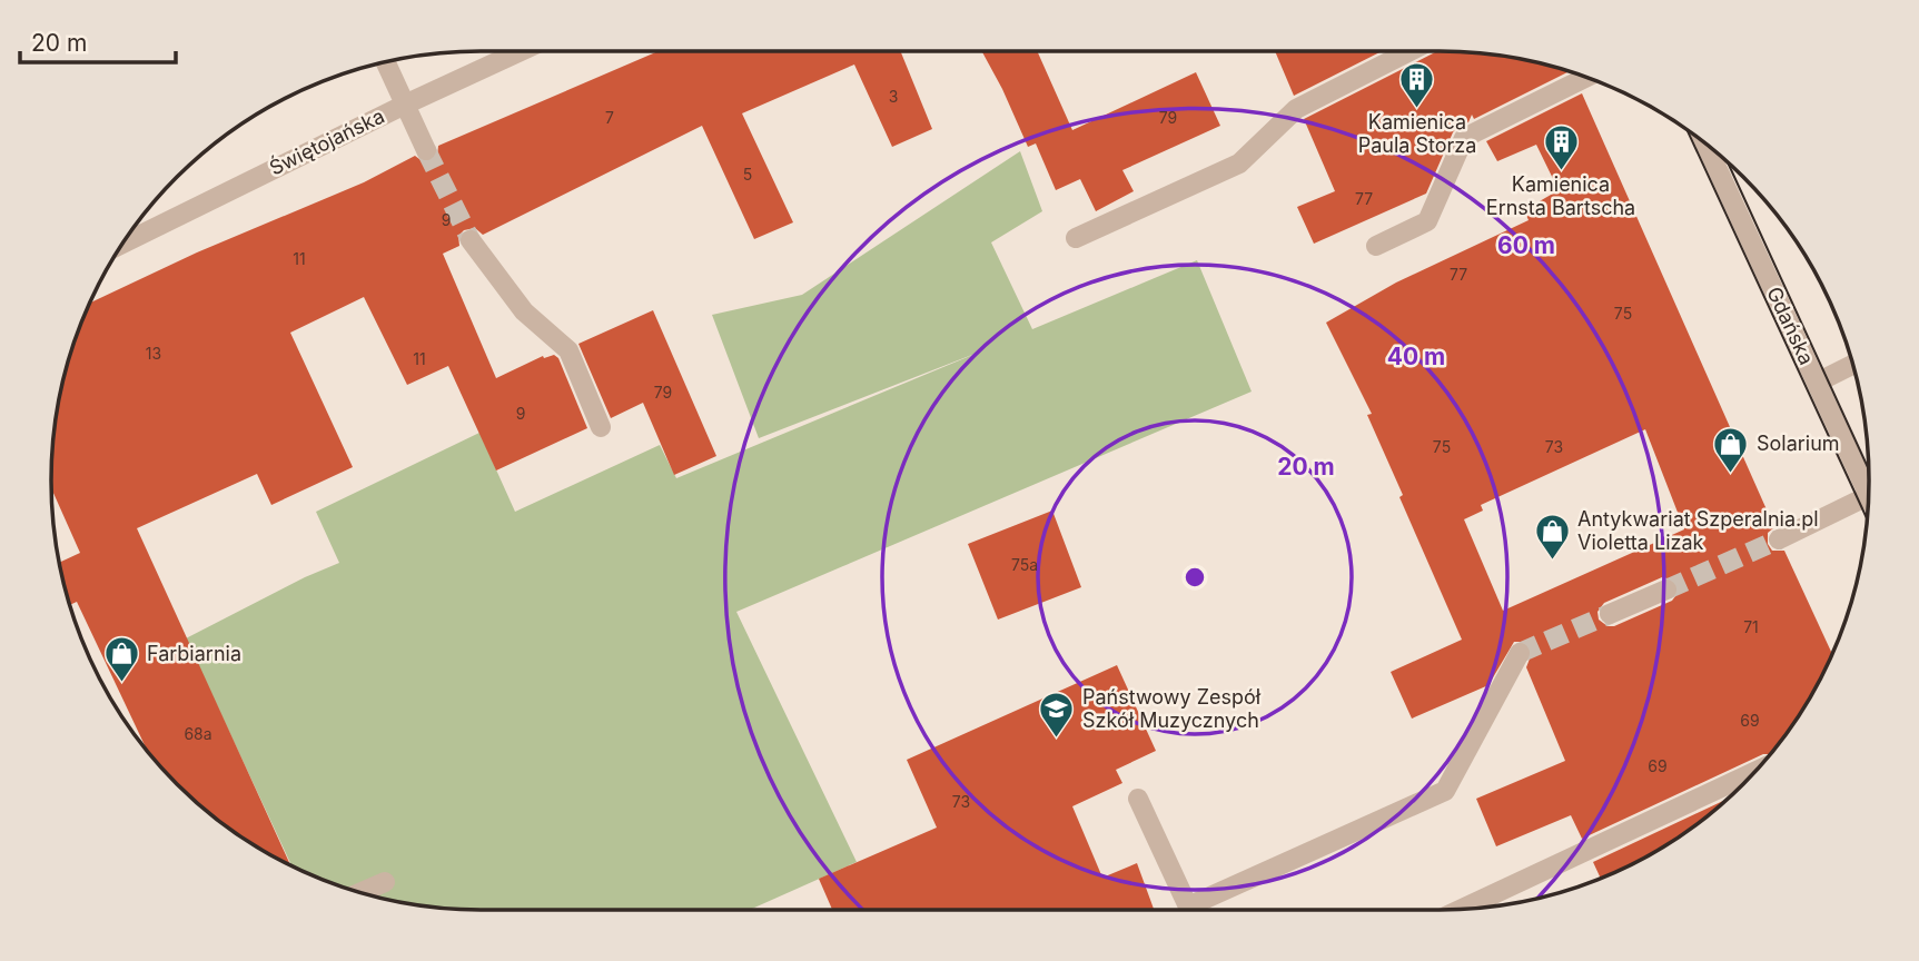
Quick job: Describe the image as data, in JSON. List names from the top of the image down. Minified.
{"streets":{"street":["Świętojańska","Gdańska"]},"places":{"building":["Kamienica Paula Storza","Kamienica Ernsta Bartscha"],"shop":["Solarium","Antykwariat Szperalnia.pl Violetta Lizak","Farbiarnia"],"school or university":["Państwowy Zespół Szkół Muzycznych"]},"house_numbers":["3","7","79","5","77","9","11","77","75","13","11","79","9","75","73","75a","71","69","68a","69","73"],"scale_bar":"20 m","rings":["60 m","40 m","20 m"]}
